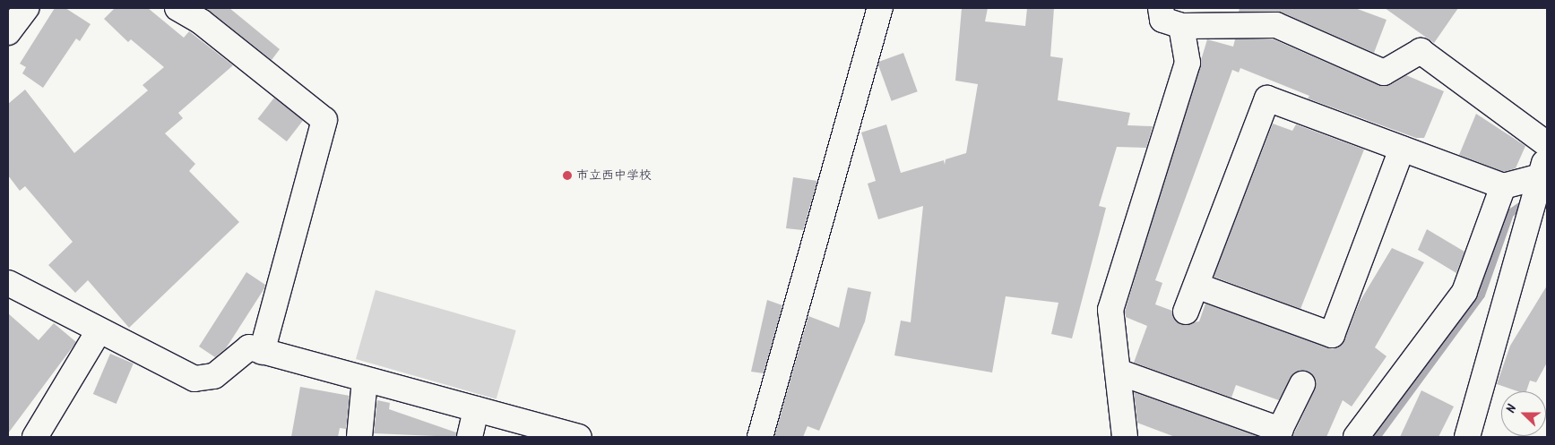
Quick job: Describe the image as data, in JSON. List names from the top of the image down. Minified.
{"places":["市立西中学校"],"north":"left"}
